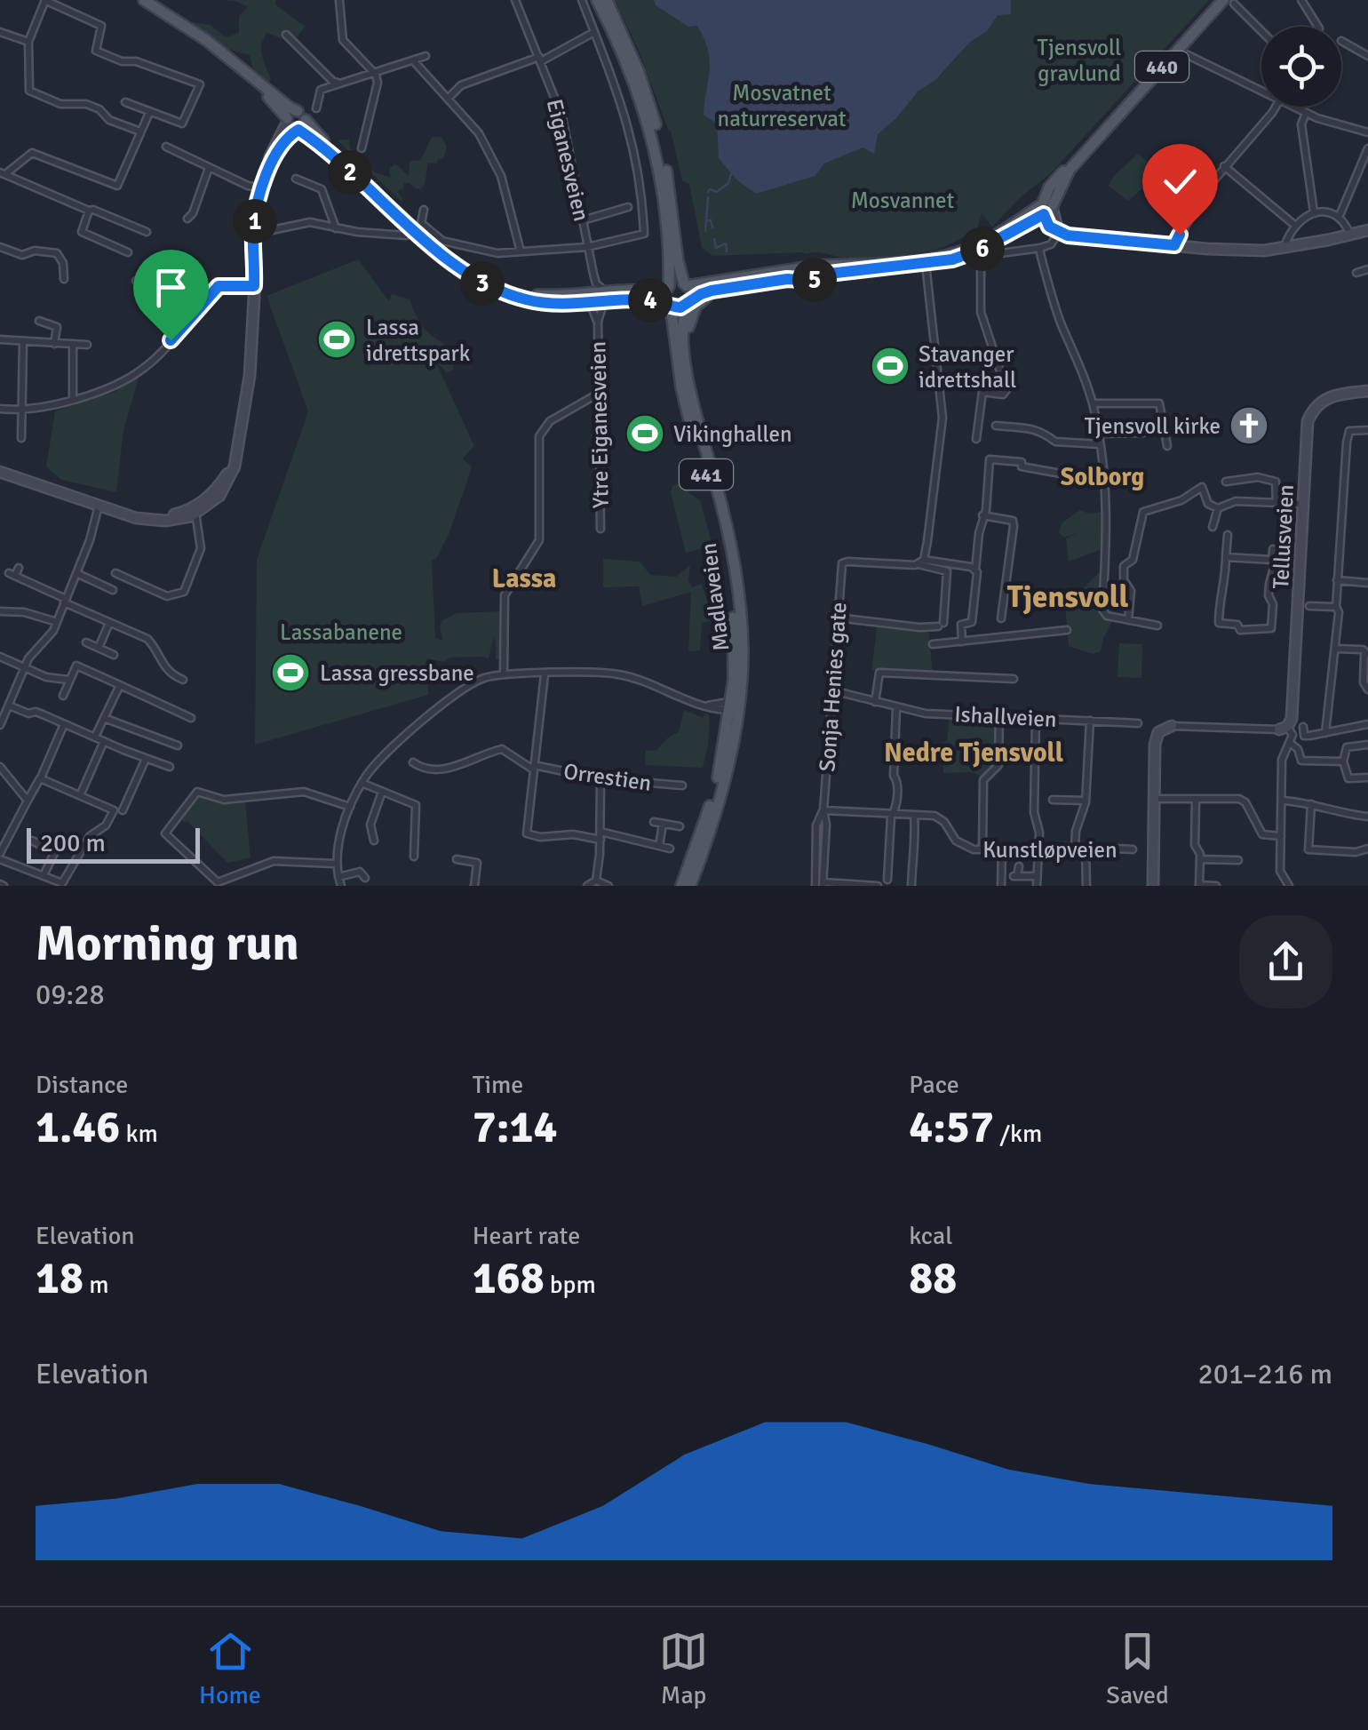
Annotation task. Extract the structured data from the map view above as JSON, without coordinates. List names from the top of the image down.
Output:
{
  "streets": {
    "main road": ["440", "441", "Madlaveien"],
    "street": [
      "Eiganesveien",
      "Ytre Eiganesveien",
      "Tellusveien",
      "Sonja Henies gate",
      "Ishallveien",
      "Orrestien",
      "Kunstløpveien"
    ]
  },
  "crossings": [
    ["440", "441"],
    ["440", "Madlaveien"],
    ["Eiganesveien", "Ytre Eiganesveien"],
    ["441", "Madlaveien"],
    ["Sonja Henies gate", "Ishallveien"],
    ["Sonja Henies gate", "Kunstløpveien"]
  ],
  "districts": [
    "Solborg",
    "Lassa",
    "Tjensvoll",
    "Nedre Tjensvoll"
  ],
  "parks": [
    "Tjensvoll gravlund",
    "Mosvatnet naturreservat",
    "Mosvannet",
    "Lassabanene"
  ],
  "places": {
    "sports": [
      "Lassa idrettspark",
      "Stavanger idrettshall",
      "Vikinghallen",
      "Lassa gressbane"
    ],
    "church": ["Tjensvoll kirke"]
  },
  "scale_bar": "200 m",
  "page": {
    "pins": [
      "2",
      "1",
      "6",
      "5",
      "3",
      "4"
    ],
    "scale": "200 m",
    "heading": ["Morning run", "09:28"],
    "stats": [
      ["Distance", "1.46 km"],
      ["Time", "7:14"],
      ["Pace", "4:57 /km"],
      ["Elevation", "18 m"],
      ["Heart rate", "168 bpm"],
      ["kcal", "88"]
    ],
    "chart": ["Elevation", "201–216 m"],
    "tabs": ["Home", "Map", "Saved"]
  }
}
